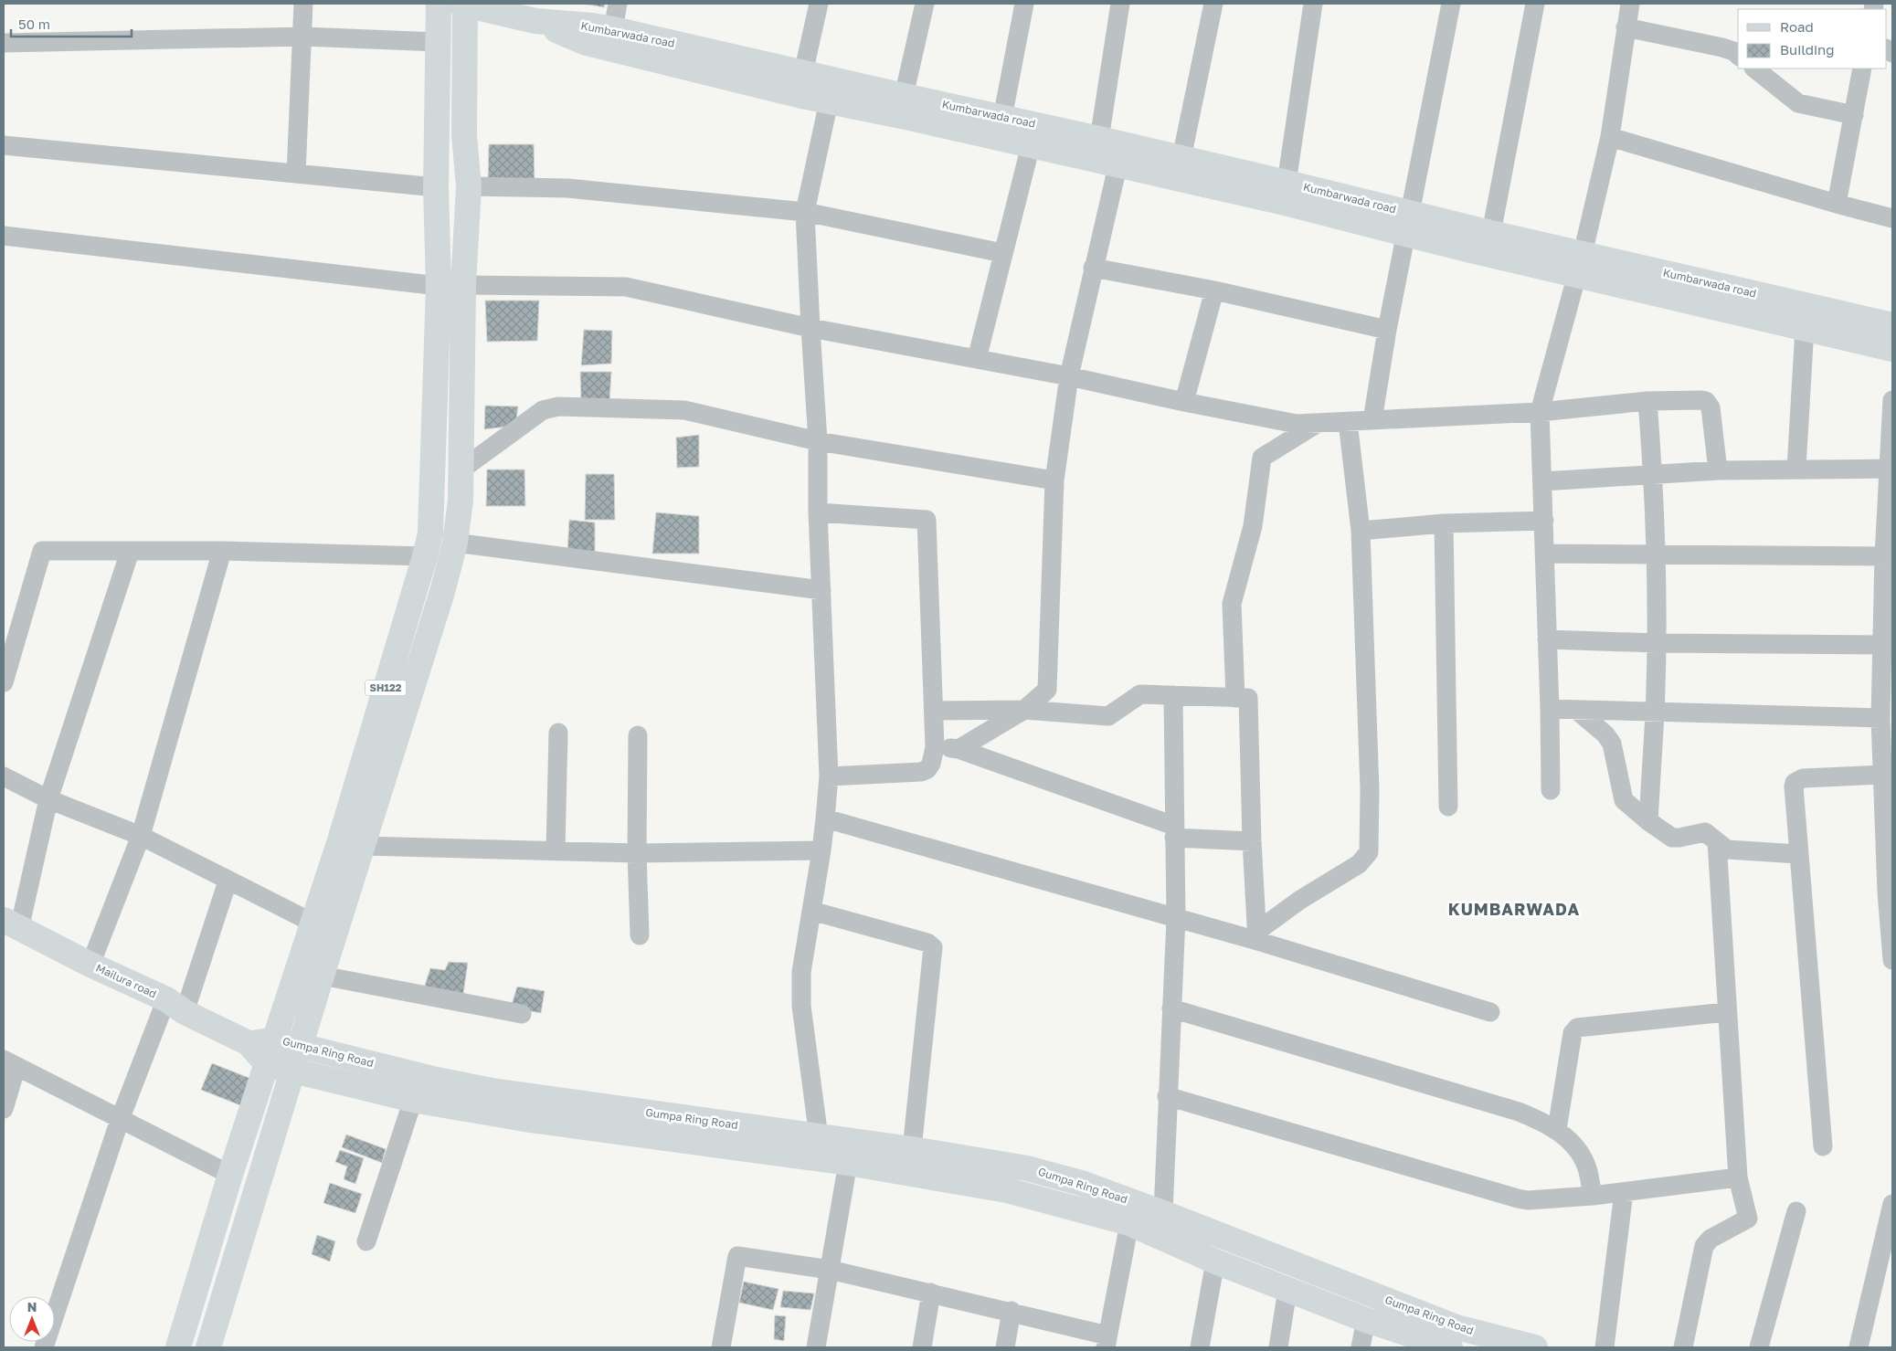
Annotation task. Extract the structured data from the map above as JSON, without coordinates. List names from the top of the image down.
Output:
{
  "streets": {
    "street": [
      "Kumbarwada road",
      "SH122",
      "Mailura road",
      "Gumpa Ring Road"
    ]
  },
  "crossings": [
    ["SH122", "Gumpa Ring Road"],
    ["Mailura road", "Gumpa Ring Road"]
  ],
  "districts": ["KUMBARWADA"],
  "legend": ["Road", "Building"],
  "scale_bar": "50 m",
  "north": "top"
}
